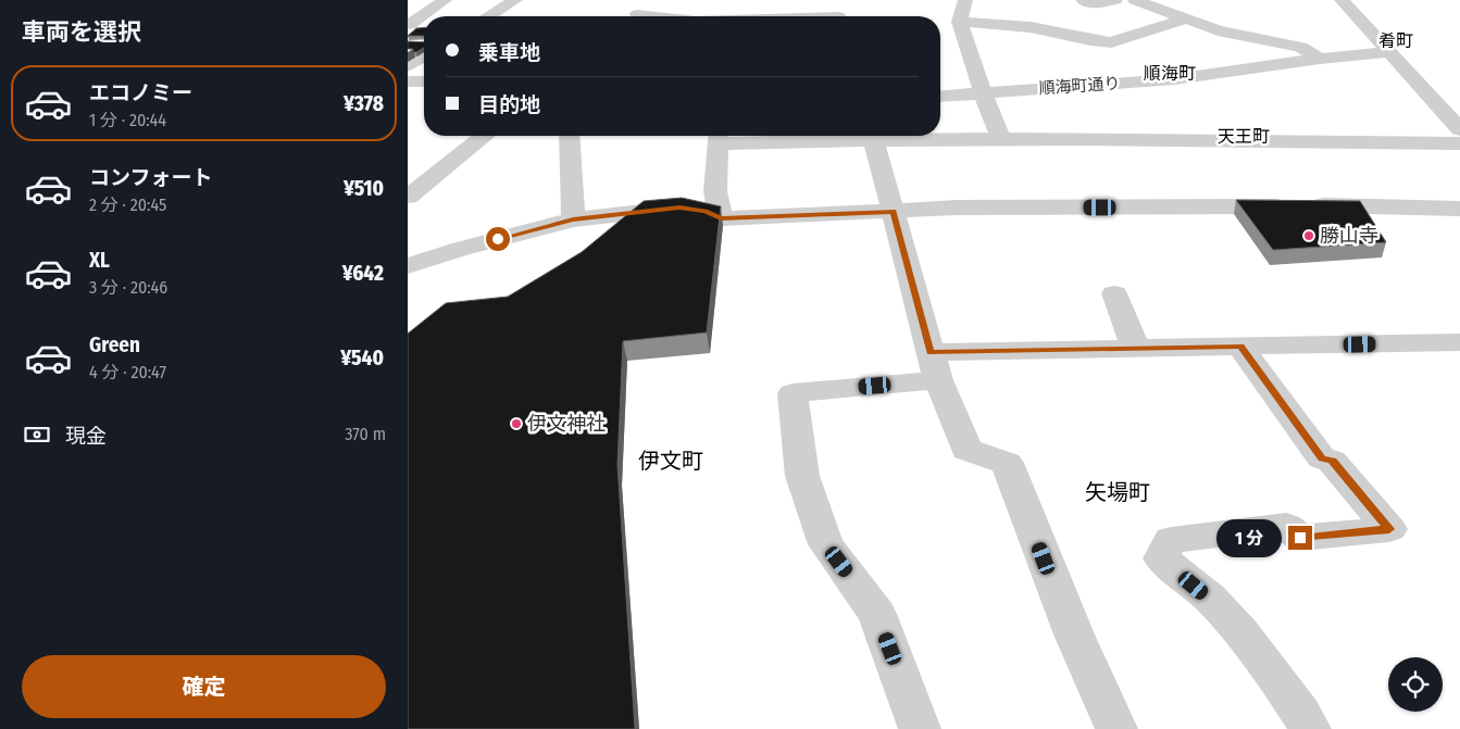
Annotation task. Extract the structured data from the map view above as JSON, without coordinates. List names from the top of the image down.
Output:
{
  "streets": {
    "street": ["順海町通り"]
  },
  "districts": [
    "肴町",
    "順海町",
    "天王町",
    "伊文町",
    "矢場町"
  ],
  "places": ["勝山寺", "伊文神社"],
  "page": {
    "heading": "車両を選択",
    "banner": ["乗車地", "目的地"],
    "list": [
      {
        "name": "エコノミー",
        "note": "1 分 · 20:44",
        "value": "¥378"
      },
      {
        "name": "コンフォート",
        "note": "2 分 · 20:45",
        "value": "¥510"
      },
      {
        "name": "XL",
        "note": "3 分 · 20:46",
        "value": "¥642"
      },
      {
        "name": "Green",
        "note": "4 分 · 20:47",
        "value": "¥540"
      }
    ],
    "pay": ["現金", "370 m"],
    "bubble": "1 分",
    "buttons": "確定"
  }
}
